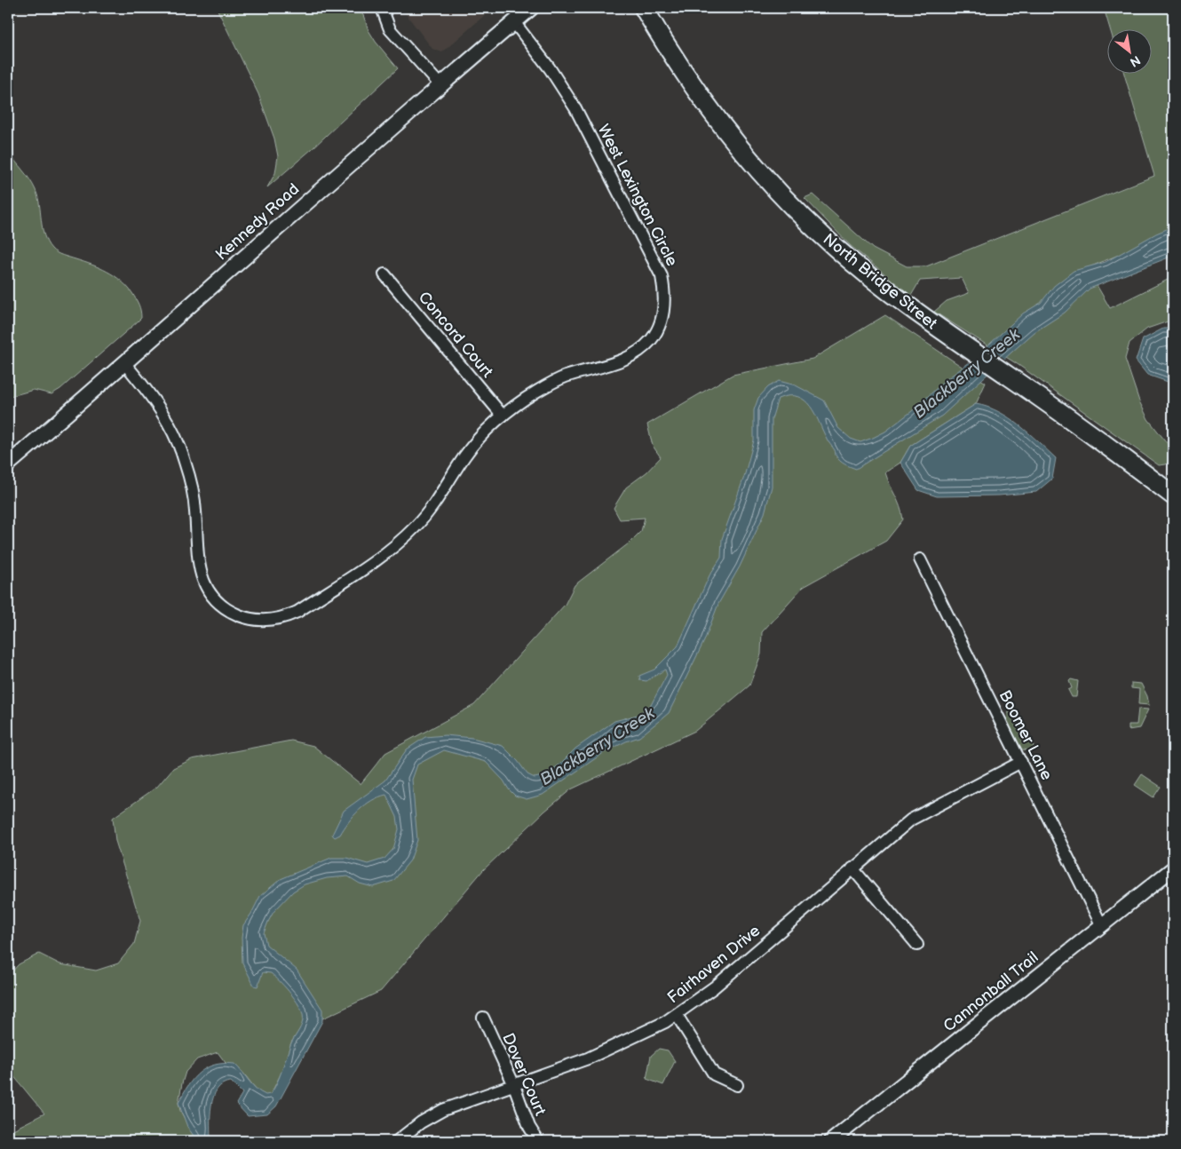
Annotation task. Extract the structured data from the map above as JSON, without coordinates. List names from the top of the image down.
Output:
{
  "streets": {
    "highway": ["North Bridge Street"],
    "main road": ["Kennedy Road"],
    "street": [
      "West Lexington Circle",
      "Concord Court",
      "Boomer Lane",
      "Fairhaven Drive",
      "Cannonball Trail",
      "Dover Court"
    ]
  },
  "crossings": [
    ["West Lexington Circle", "Kennedy Road"],
    ["West Lexington Circle", "Concord Court"],
    ["Boomer Lane", "Fairhaven Drive"],
    ["Boomer Lane", "Cannonball Trail"],
    ["Fairhaven Drive", "Dover Court"]
  ],
  "water": ["Blackberry Creek"],
  "north": "bottom right"
}
